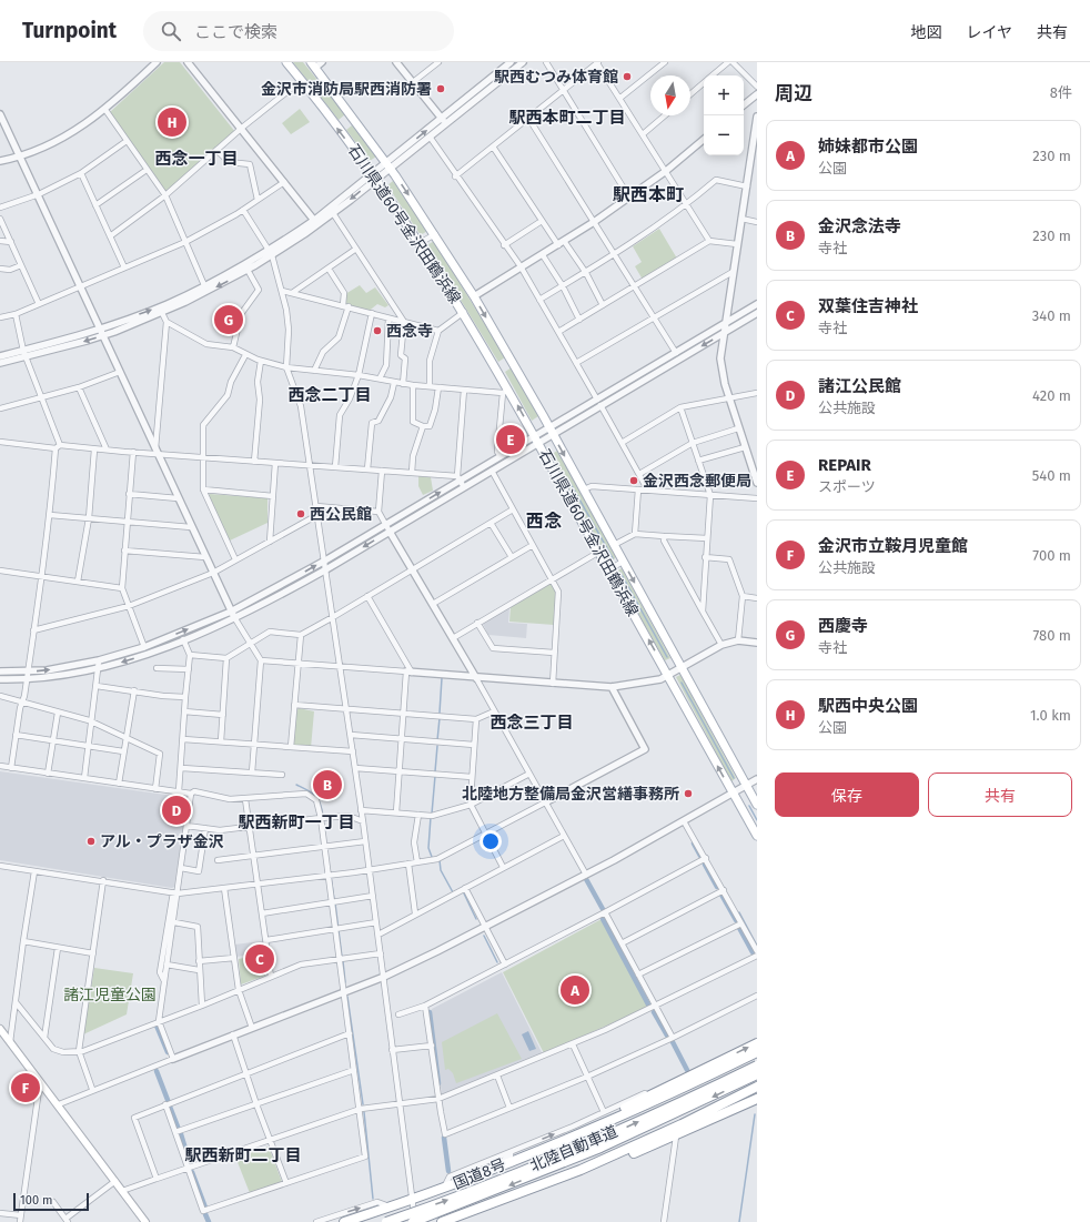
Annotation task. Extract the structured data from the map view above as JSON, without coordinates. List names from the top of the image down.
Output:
{
  "streets": {
    "highway": ["北陸自動車道", "国道8号"],
    "main road": ["石川県道60号金沢田鶴浜線"]
  },
  "districts": [
    "駅西本町二丁目",
    "西念一丁目",
    "駅西本町",
    "西念二丁目",
    "西念",
    "西念三丁目",
    "駅西新町一丁目",
    "駅西新町二丁目"
  ],
  "parks": ["諸江児童公園"],
  "places": [
    "駅西むつみ体育館",
    "金沢市消防局駅西消防署",
    "西念寺",
    "金沢西念郵便局",
    "西公民館",
    "北陸地方整備局金沢営繕事務所",
    "アル・プラザ金沢"
  ],
  "scale_bar": "100 m",
  "north": "bottom",
  "page": {
    "header": "Turnpoint",
    "search": "ここで検索",
    "nav": ["地図", "レイヤ", "共有"],
    "heading": ["周辺", "8件"],
    "map_buttons": ["+", "−"],
    "pins": [
      "H",
      "G",
      "E",
      "B",
      "D",
      "C",
      "A",
      "F"
    ],
    "list": [
      {
        "mark": "A",
        "name": "姉妹都市公園",
        "note": "公園",
        "value": "230 m"
      },
      {
        "mark": "B",
        "name": "金沢念法寺",
        "note": "寺社",
        "value": "230 m"
      },
      {
        "mark": "C",
        "name": "双葉住吉神社",
        "note": "寺社",
        "value": "340 m"
      },
      {
        "mark": "D",
        "name": "諸江公民館",
        "note": "公共施設",
        "value": "420 m"
      },
      {
        "mark": "E",
        "name": "REPAIR",
        "note": "スポーツ",
        "value": "540 m"
      },
      {
        "mark": "F",
        "name": "金沢市立鞍月児童館",
        "note": "公共施設",
        "value": "700 m"
      },
      {
        "mark": "G",
        "name": "西慶寺",
        "note": "寺社",
        "value": "780 m"
      },
      {
        "mark": "H",
        "name": "駅西中央公園",
        "note": "公園",
        "value": "1.0 km"
      }
    ],
    "buttons": ["保存", "共有"],
    "scale": "100 m"
  }
}
